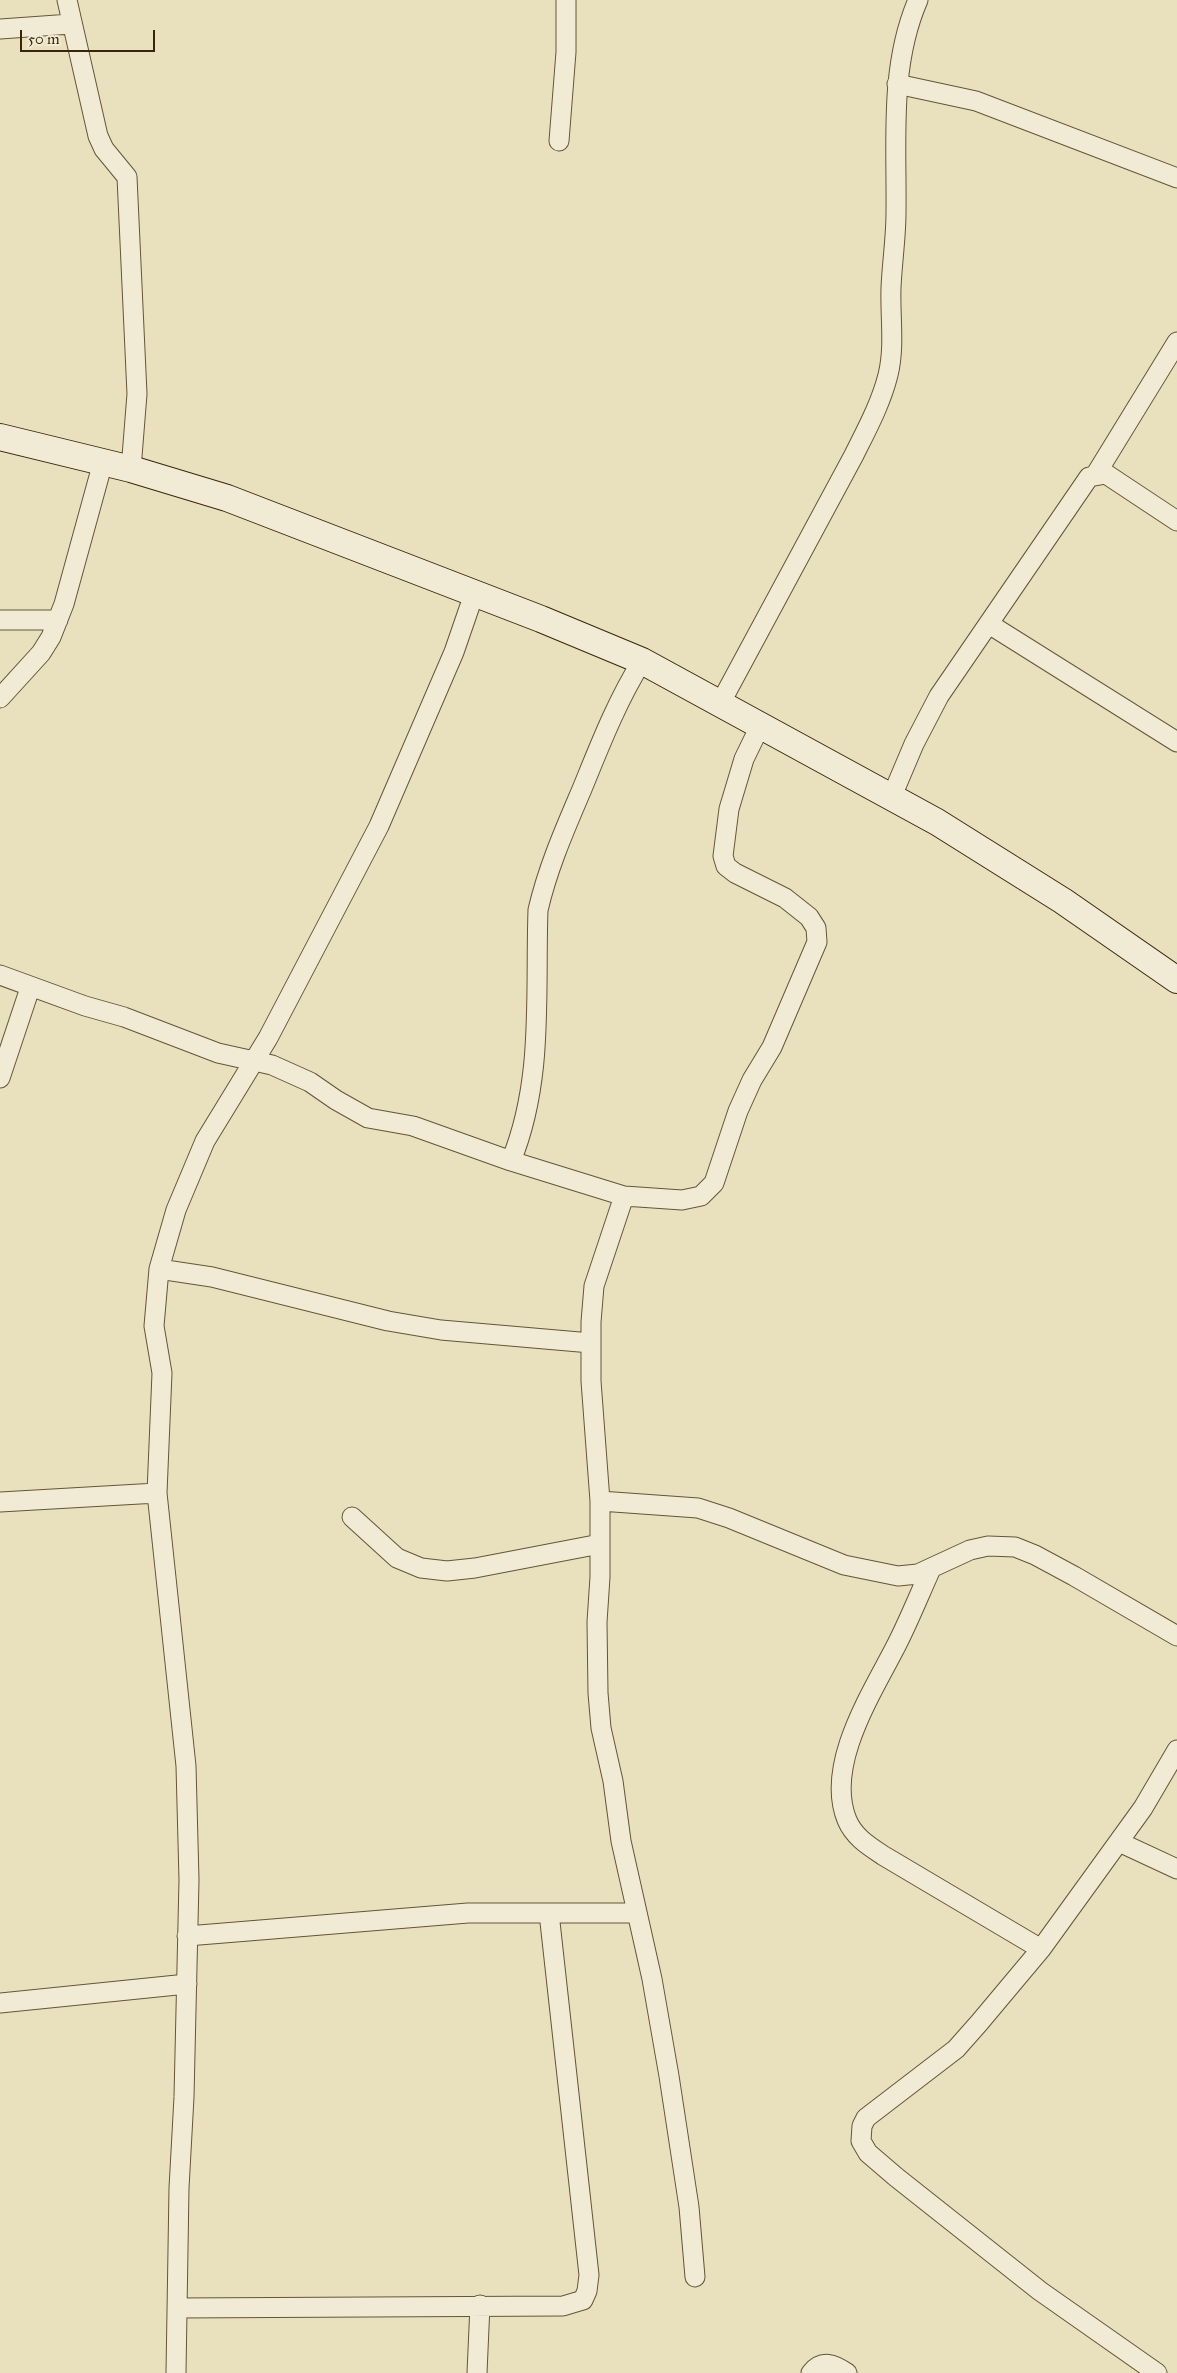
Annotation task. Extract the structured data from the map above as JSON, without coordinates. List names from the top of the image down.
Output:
{
  "scale_bar": "50 m"
}
